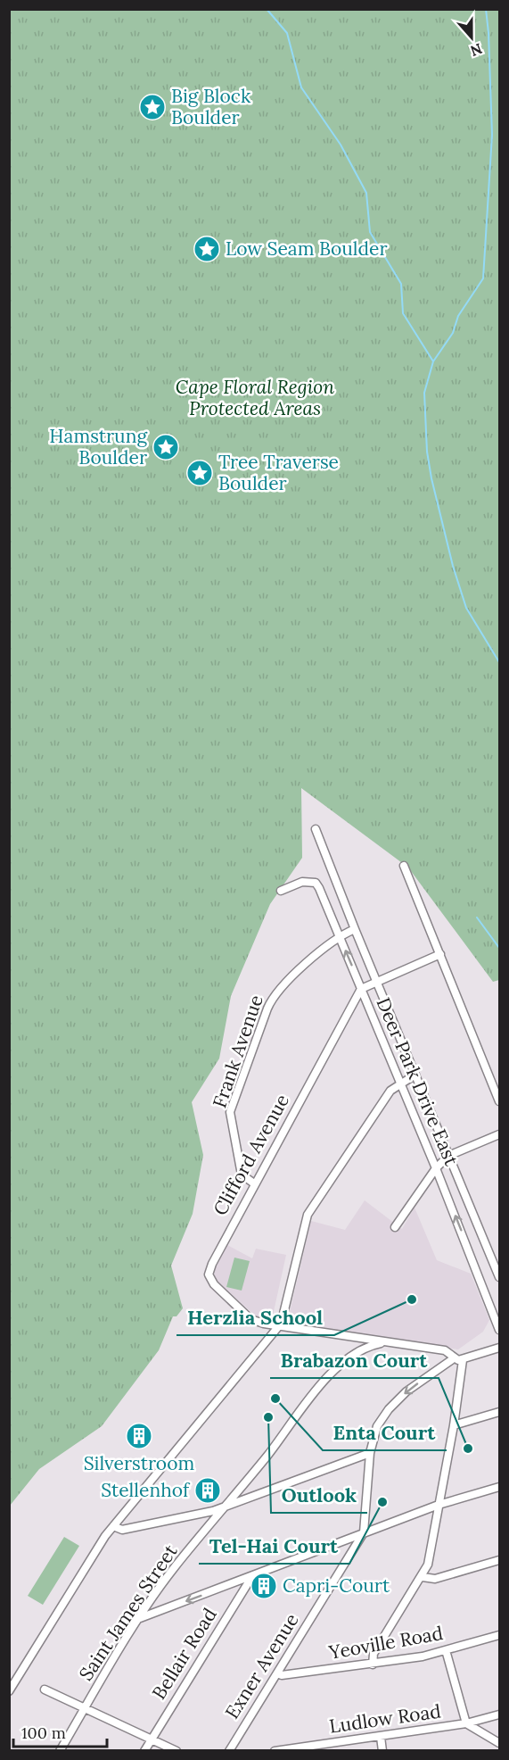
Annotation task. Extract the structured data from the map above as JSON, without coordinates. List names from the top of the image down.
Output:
{
  "streets": {
    "street": [
      "Frank Avenue",
      "Deer Park Drive East",
      "Clifford Avenue",
      "Saint James Street",
      "Yeoville Road",
      "Bellair Road",
      "Exner Avenue",
      "Ludlow Road"
    ]
  },
  "crossings": [
    ["Frank Avenue", "Deer Park Drive East"],
    ["Frank Avenue", "Clifford Avenue"],
    ["Deer Park Drive East", "Clifford Avenue"],
    ["Yeoville Road", "Exner Avenue"]
  ],
  "parks": ["Cape Floral Region Protected Areas"],
  "places": {
    "place": [
      "Big Block Boulder",
      "Low Seam Boulder",
      "Hamstrung Boulder",
      "Tree Traverse Boulder"
    ],
    "other": [
      "Herzlia School",
      "Enta Court",
      "Outlook",
      "Brabazon Court",
      "Tel-Hai Court"
    ],
    "building": ["Silverstroom", "Stellenhof", "Capri-Court"]
  },
  "scale_bar": "100 m",
  "north": "bottom"
}
